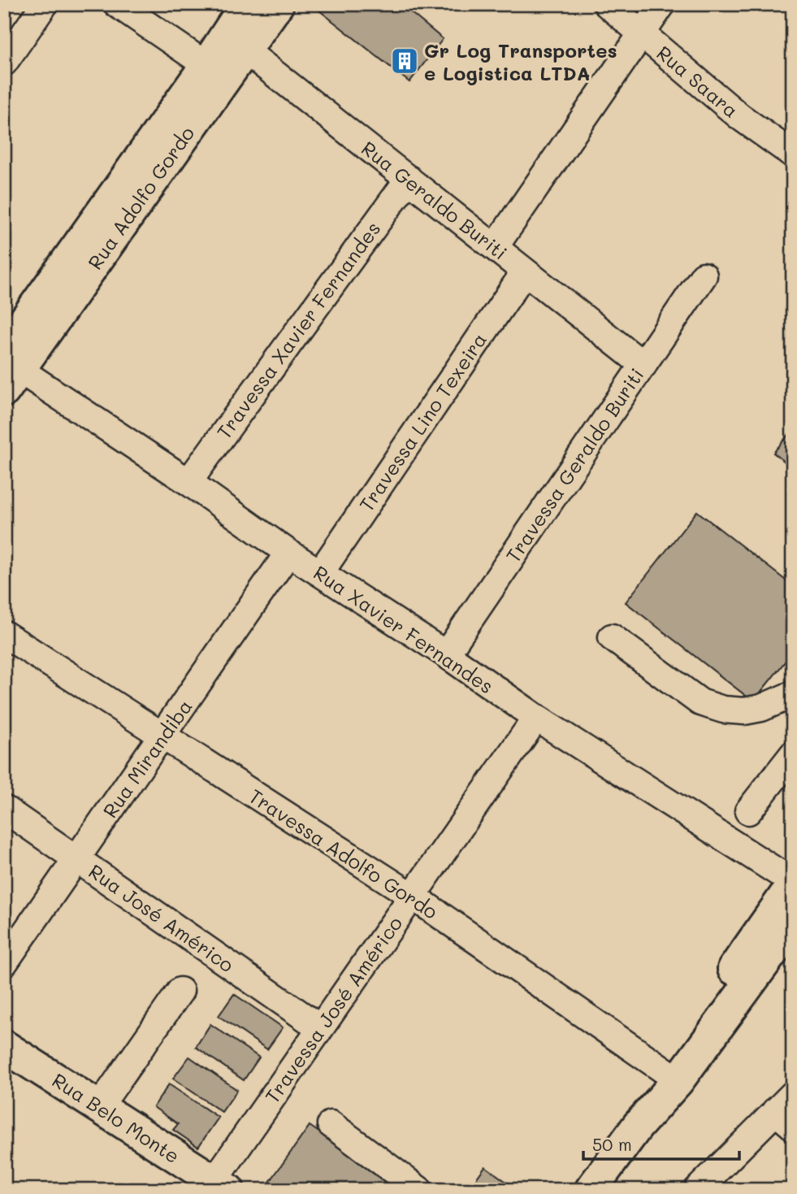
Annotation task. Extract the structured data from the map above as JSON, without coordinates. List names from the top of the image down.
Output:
{
  "streets": {
    "main road": ["Rua Adolfo Gordo", "Rua Belo Monte"],
    "street": [
      "Rua Saara",
      "Rua Geraldo Buriti",
      "Travessa Xavier Fernandes",
      "Travessa Lino Texeira",
      "Travessa Geraldo Buriti",
      "Rua Xavier Fernandes",
      "Rua Mirandiba",
      "Travessa Adolfo Gordo",
      "Rua José Américo",
      "Travessa José Américo"
    ]
  },
  "crossings": [
    ["Rua Adolfo Gordo", "Rua Geraldo Buriti"],
    ["Rua Adolfo Gordo", "Rua Xavier Fernandes"],
    ["Rua Geraldo Buriti", "Travessa Xavier Fernandes"],
    ["Rua Geraldo Buriti", "Travessa Lino Texeira"],
    ["Rua Geraldo Buriti", "Travessa Geraldo Buriti"],
    ["Travessa Xavier Fernandes", "Rua Xavier Fernandes"],
    ["Travessa Lino Texeira", "Rua Xavier Fernandes"],
    ["Travessa Geraldo Buriti", "Rua Xavier Fernandes"],
    ["Rua Xavier Fernandes", "Rua Mirandiba"],
    ["Rua Xavier Fernandes", "Travessa José Américo"],
    ["Rua Mirandiba", "Travessa Adolfo Gordo"],
    ["Rua Mirandiba", "Rua José Américo"],
    ["Travessa Adolfo Gordo", "Travessa José Américo"],
    ["Rua José Américo", "Travessa José Américo"],
    ["Travessa José Américo", "Rua Belo Monte"]
  ],
  "places": {
    "building": ["Gr Log Transportes e Logistica LTDA"]
  },
  "scale_bar": "50 m"
}
